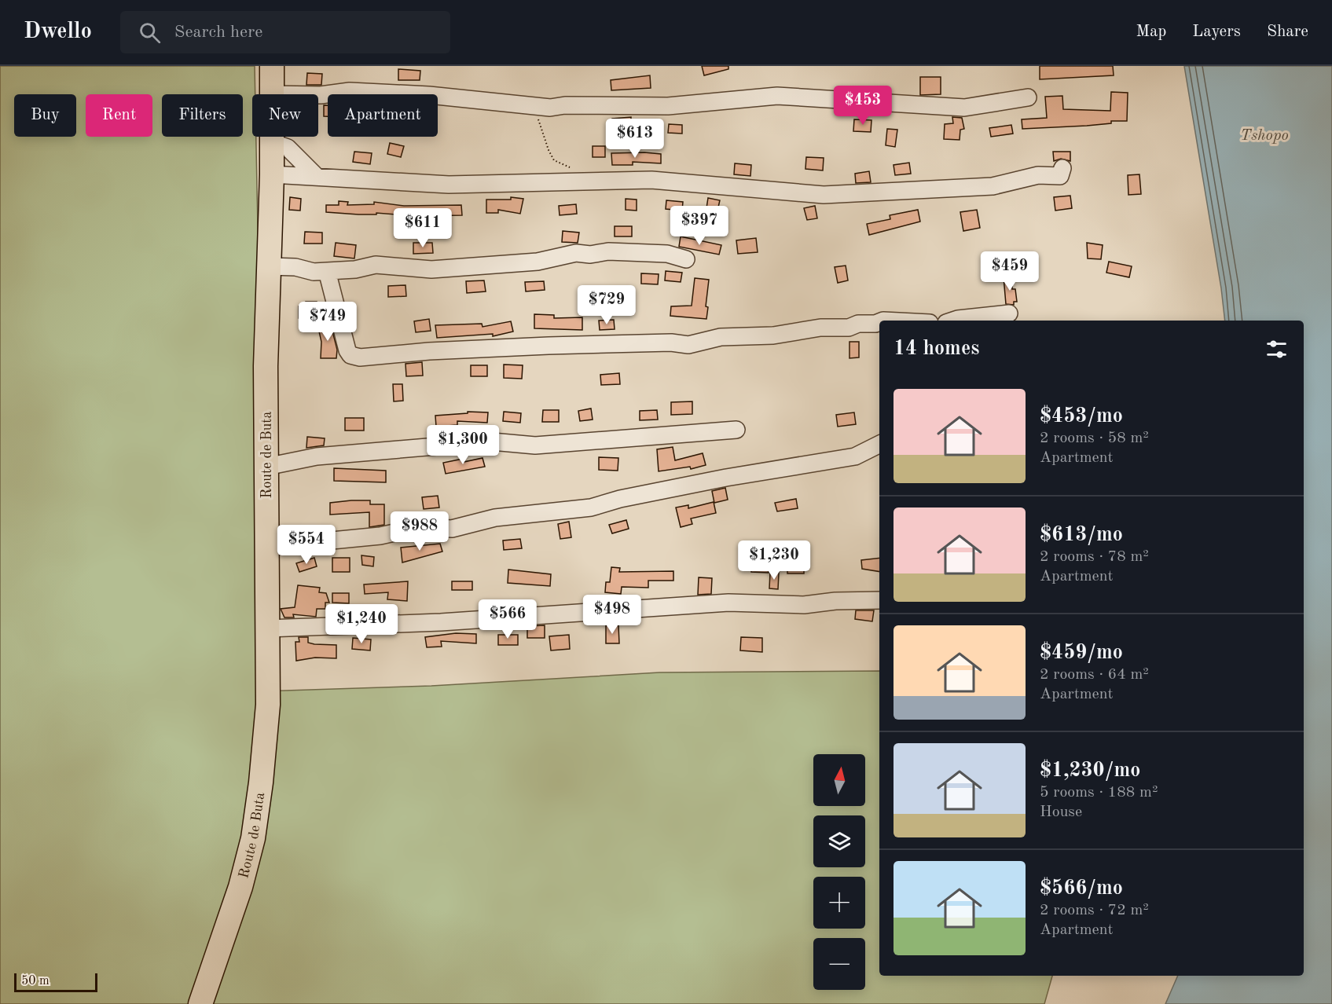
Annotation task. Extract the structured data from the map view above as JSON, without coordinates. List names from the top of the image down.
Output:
{
  "streets": {
    "highway": ["Route de Buta"]
  },
  "water": ["Tshopo"],
  "scale_bar": "50 m",
  "north": "top",
  "page": {
    "header": "Dwello",
    "search": "Search here",
    "nav": ["Map", "Layers", "Share"],
    "price": [
      "$453",
      "$613",
      "$397",
      "$611",
      "$459",
      "$729",
      "$749",
      "$1,300",
      "$988",
      "$554",
      "$1,230",
      "$498",
      "$566",
      "$1,240"
    ],
    "chip": [
      "Buy",
      "Rent",
      "Filters",
      "New",
      "Apartment"
    ],
    "heading": "14 homes",
    "list": [
      {
        "name": "$453/mo",
        "note": "2 rooms · 58 m² · Apartment"
      },
      {
        "name": "$613/mo",
        "note": "2 rooms · 78 m² · Apartment"
      },
      {
        "name": "$459/mo",
        "note": "2 rooms · 64 m² · Apartment"
      },
      {
        "name": "$1,230/mo",
        "note": "5 rooms · 188 m² · House"
      },
      {
        "name": "$566/mo",
        "note": "2 rooms · 72 m² · Apartment"
      }
    ],
    "map_buttons": ["+", "−"],
    "scale": "50 m"
  }
}
